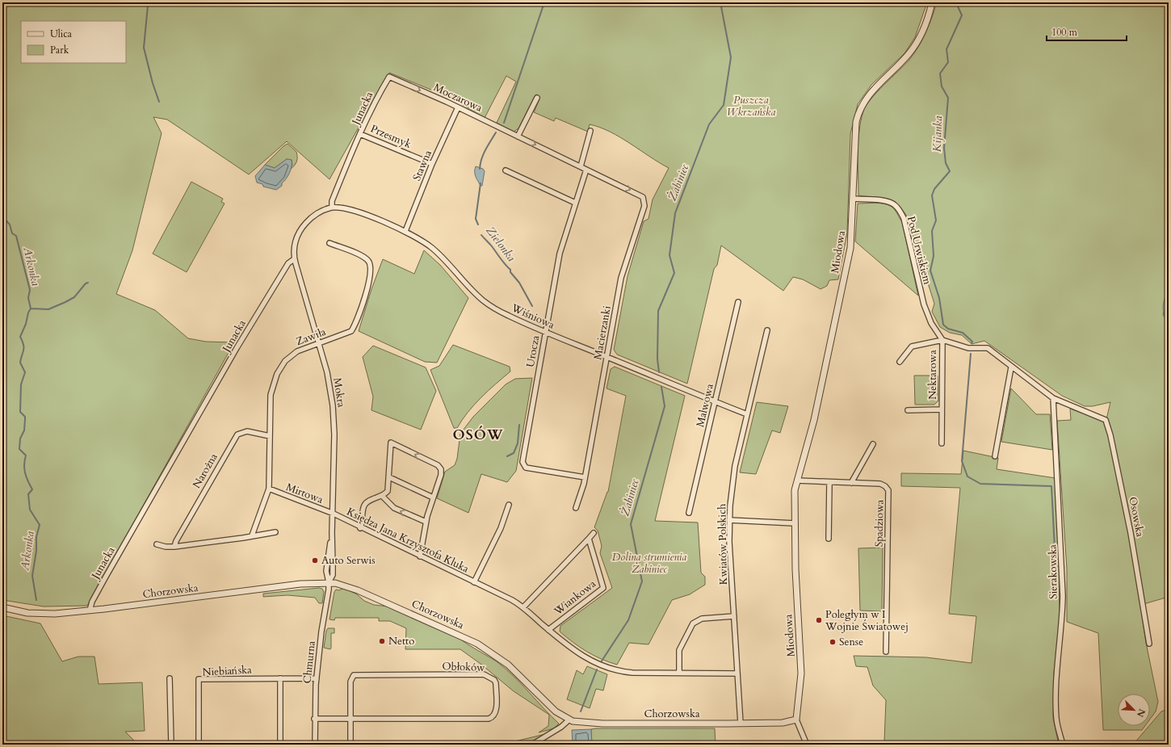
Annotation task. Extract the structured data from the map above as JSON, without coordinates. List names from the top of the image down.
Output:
{
  "streets": {
    "street": [
      "Moczarowa",
      "Junacka",
      "Przesmyk",
      "Stawna",
      "Pod Urwiskiem",
      "Miodowa",
      "Wiśniowa",
      "Macierzanki",
      "Zawiła",
      "Urocza",
      "Nektarowa",
      "Mokra",
      "Malwowa",
      "Narożna",
      "Mirtowa",
      "Osowska",
      "Spadziowa",
      "Księdza Jana Krzysztofa Kluka",
      "Kwiatów Polskich",
      "Sierakowska",
      "Chorzowska",
      "Wiankowa",
      "Chmurna",
      "Obłoków",
      "Niebiańska"
    ]
  },
  "crossings": [
    ["Moczarowa", "Junacka"],
    ["Moczarowa", "Stawna"],
    ["Moczarowa", "Macierzanki"],
    ["Moczarowa", "Urocza"],
    ["Junacka", "Przesmyk"],
    ["Junacka", "Wiśniowa"],
    ["Junacka", "Mokra"],
    ["Junacka", "Chorzowska"],
    ["Przesmyk", "Stawna"],
    ["Stawna", "Wiśniowa"],
    ["Pod Urwiskiem", "Miodowa"],
    ["Pod Urwiskiem", "Nektarowa"],
    ["Miodowa", "Spadziowa"],
    ["Miodowa", "Chorzowska"],
    ["Wiśniowa", "Macierzanki"],
    ["Wiśniowa", "Urocza"],
    ["Wiśniowa", "Malwowa"],
    ["Wiśniowa", "Kwiatów Polskich"],
    ["Macierzanki", "Urocza"],
    ["Zawiła", "Mokra"],
    ["Zawiła", "Narożna"],
    ["Zawiła", "Mirtowa"],
    ["Mokra", "Mirtowa"],
    ["Mokra", "Księdza Jana Krzysztofa Kluka"],
    ["Mokra", "Chorzowska"],
    ["Mokra", "Chmurna"],
    ["Mirtowa", "Księdza Jana Krzysztofa Kluka"],
    ["Osowska", "Sierakowska"],
    ["Księdza Jana Krzysztofa Kluka", "Kwiatów Polskich"],
    ["Księdza Jana Krzysztofa Kluka", "Wiankowa"],
    ["Kwiatów Polskich", "Chorzowska"],
    ["Chorzowska", "Chmurna"],
    ["Chmurna", "Obłoków"],
    ["Chmurna", "Niebiańska"]
  ],
  "districts": ["OSÓW"],
  "water": [
    "Kijanka",
    "Żabiniec",
    "Zielonka",
    "Arkonka"
  ],
  "parks": ["Puszcza Wkrzańska", "Dolina strumienia Żabiniec"],
  "places": [
    "Auto Serwis",
    "Poległym w I Wojnie Światowej",
    "Netto",
    "Sense"
  ],
  "legend": ["Ulica", "Park"],
  "scale_bar": "100 m",
  "north": "bottom right"
}
